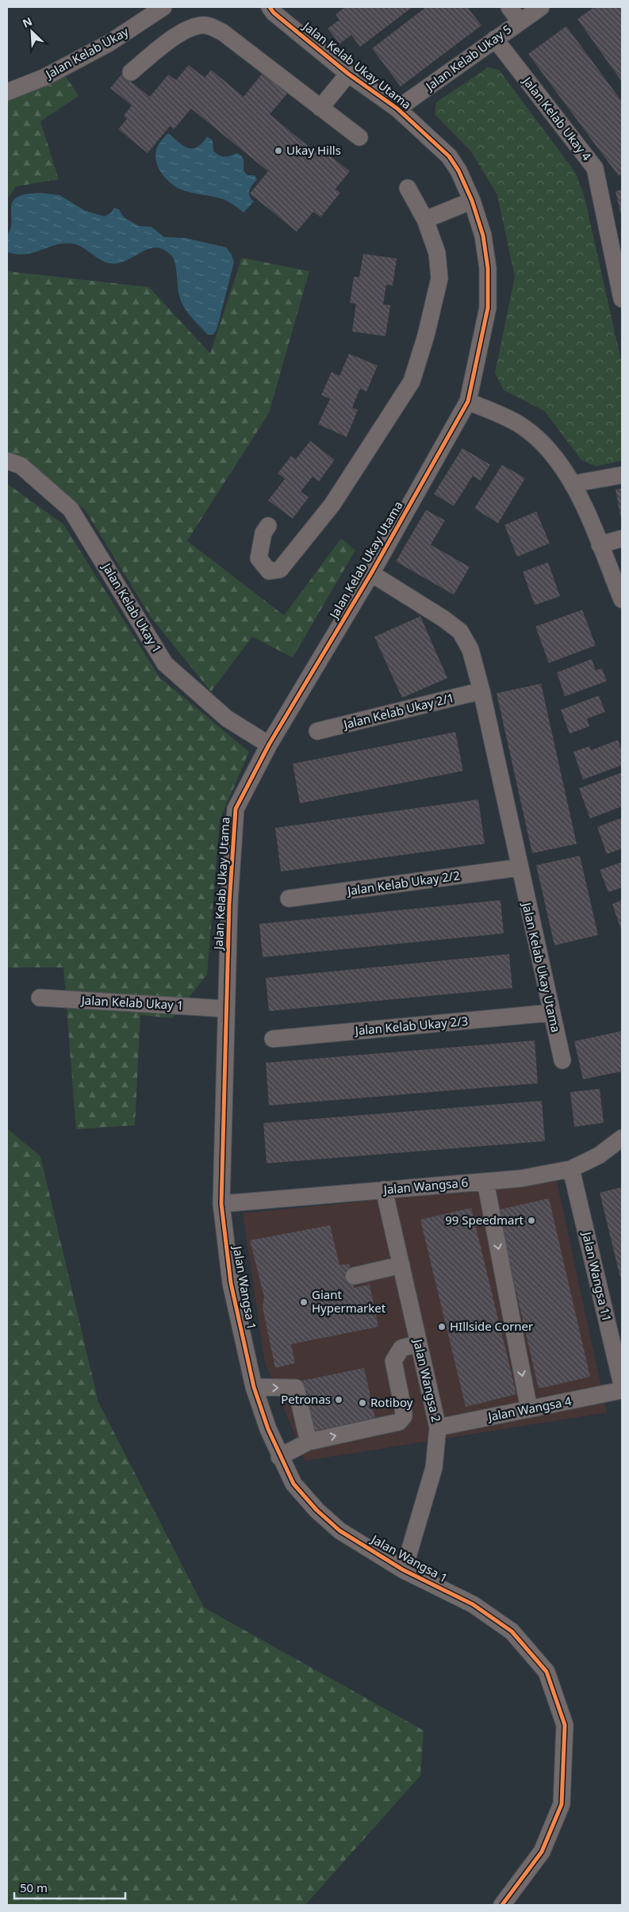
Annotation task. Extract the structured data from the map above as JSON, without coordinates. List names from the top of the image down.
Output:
{
  "streets": {
    "street": [
      "Jalan Kelab Ukay",
      "Jalan Kelab Ukay 5",
      "Jalan Kelab Ukay Utama",
      "Jalan Kelab Ukay 4",
      "Jalan Kelab Ukay 1",
      "Jalan Kelab Ukay 2/1",
      "Jalan Kelab Ukay 2/2",
      "Jalan Kelab Ukay 2/3",
      "Jalan Wangsa 6",
      "Jalan Wangsa 11",
      "Jalan Wangsa 1",
      "Jalan Wangsa 2",
      "Jalan Wangsa 4"
    ]
  },
  "crossings": [
    ["Jalan Kelab Ukay 5", "Jalan Kelab Ukay Utama"],
    ["Jalan Kelab Ukay 5", "Jalan Kelab Ukay 4"],
    ["Jalan Kelab Ukay Utama", "Jalan Kelab Ukay 1"],
    ["Jalan Kelab Ukay Utama", "Jalan Kelab Ukay 2/1"],
    ["Jalan Kelab Ukay Utama", "Jalan Kelab Ukay 2/2"],
    ["Jalan Kelab Ukay Utama", "Jalan Kelab Ukay 2/3"],
    ["Jalan Kelab Ukay Utama", "Jalan Wangsa 6"],
    ["Jalan Kelab Ukay Utama", "Jalan Wangsa 1"],
    ["Jalan Wangsa 6", "Jalan Wangsa 11"],
    ["Jalan Wangsa 6", "Jalan Wangsa 1"],
    ["Jalan Wangsa 6", "Jalan Wangsa 2"],
    ["Jalan Wangsa 1", "Jalan Wangsa 2"],
    ["Jalan Wangsa 2", "Jalan Wangsa 4"]
  ],
  "places": [
    "Ukay Hills",
    "99 Speedmart",
    "Giant Hypermarket",
    "HIllside Corner",
    "Petronas",
    "Rotiboy"
  ],
  "scale_bar": "50 m",
  "north": "top left"
}
